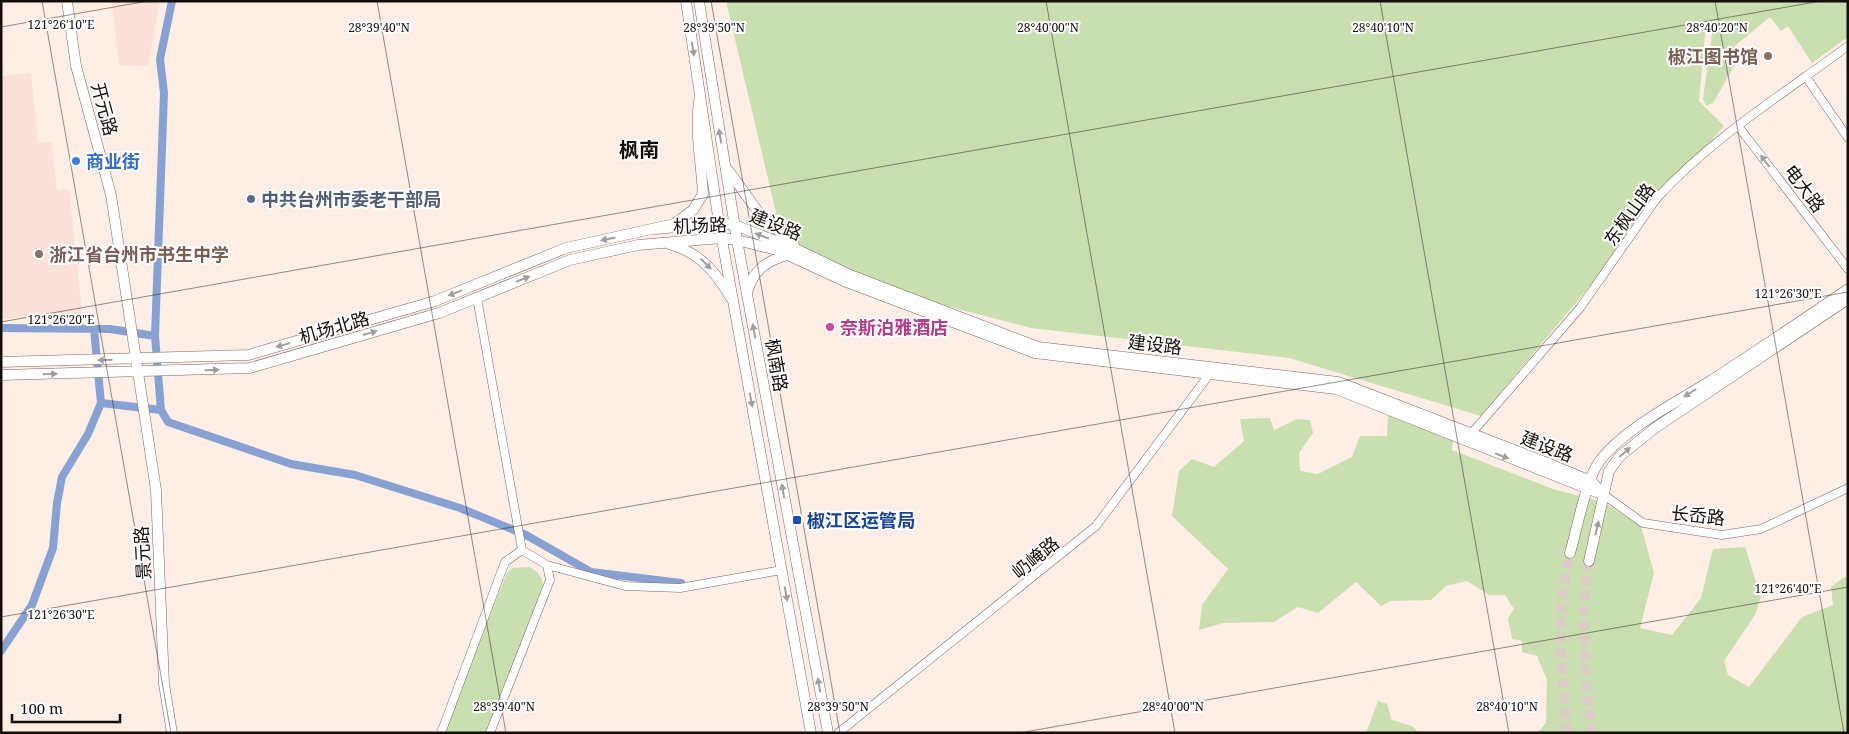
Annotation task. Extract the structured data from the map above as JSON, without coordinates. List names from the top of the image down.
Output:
{
  "streets": {
    "main road": [
      "开元路",
      "建设路",
      "机场路",
      "机场北路",
      "枫南路",
      "景元路"
    ],
    "street": [
      "电大路",
      "东枫山路",
      "长岙路",
      "屷崦路"
    ]
  },
  "crossings": [
    ["开元路", "机场北路"],
    ["开元路", "景元路"],
    ["电大路", "东枫山路"],
    ["东枫山路", "建设路"],
    ["建设路", "机场路"],
    ["建设路", "枫南路"],
    ["建设路", "长岙路"],
    ["建设路", "屷崦路"],
    ["机场路", "机场北路"],
    ["机场路", "枫南路"],
    ["机场北路", "景元路"]
  ],
  "one_way": ["电大路"],
  "districts": ["枫南"],
  "places": {
    "other": [
      "椒江图书馆",
      "商业街",
      "中共台州市委老干部局",
      "浙江省台州市书生中学",
      "奈斯泊雅酒店"
    ],
    "transit": ["椒江区运管局"]
  },
  "scale_bar": "100 m",
  "coordinates": [
    "121°26'10\"E",
    "28°39'40\"N",
    "28°39'50\"N",
    "28°40'00\"N",
    "28°40'10\"N",
    "28°40'20\"N",
    "121°26'30\"E",
    "121°26'20\"E",
    "121°26'40\"E"
  ]
}
